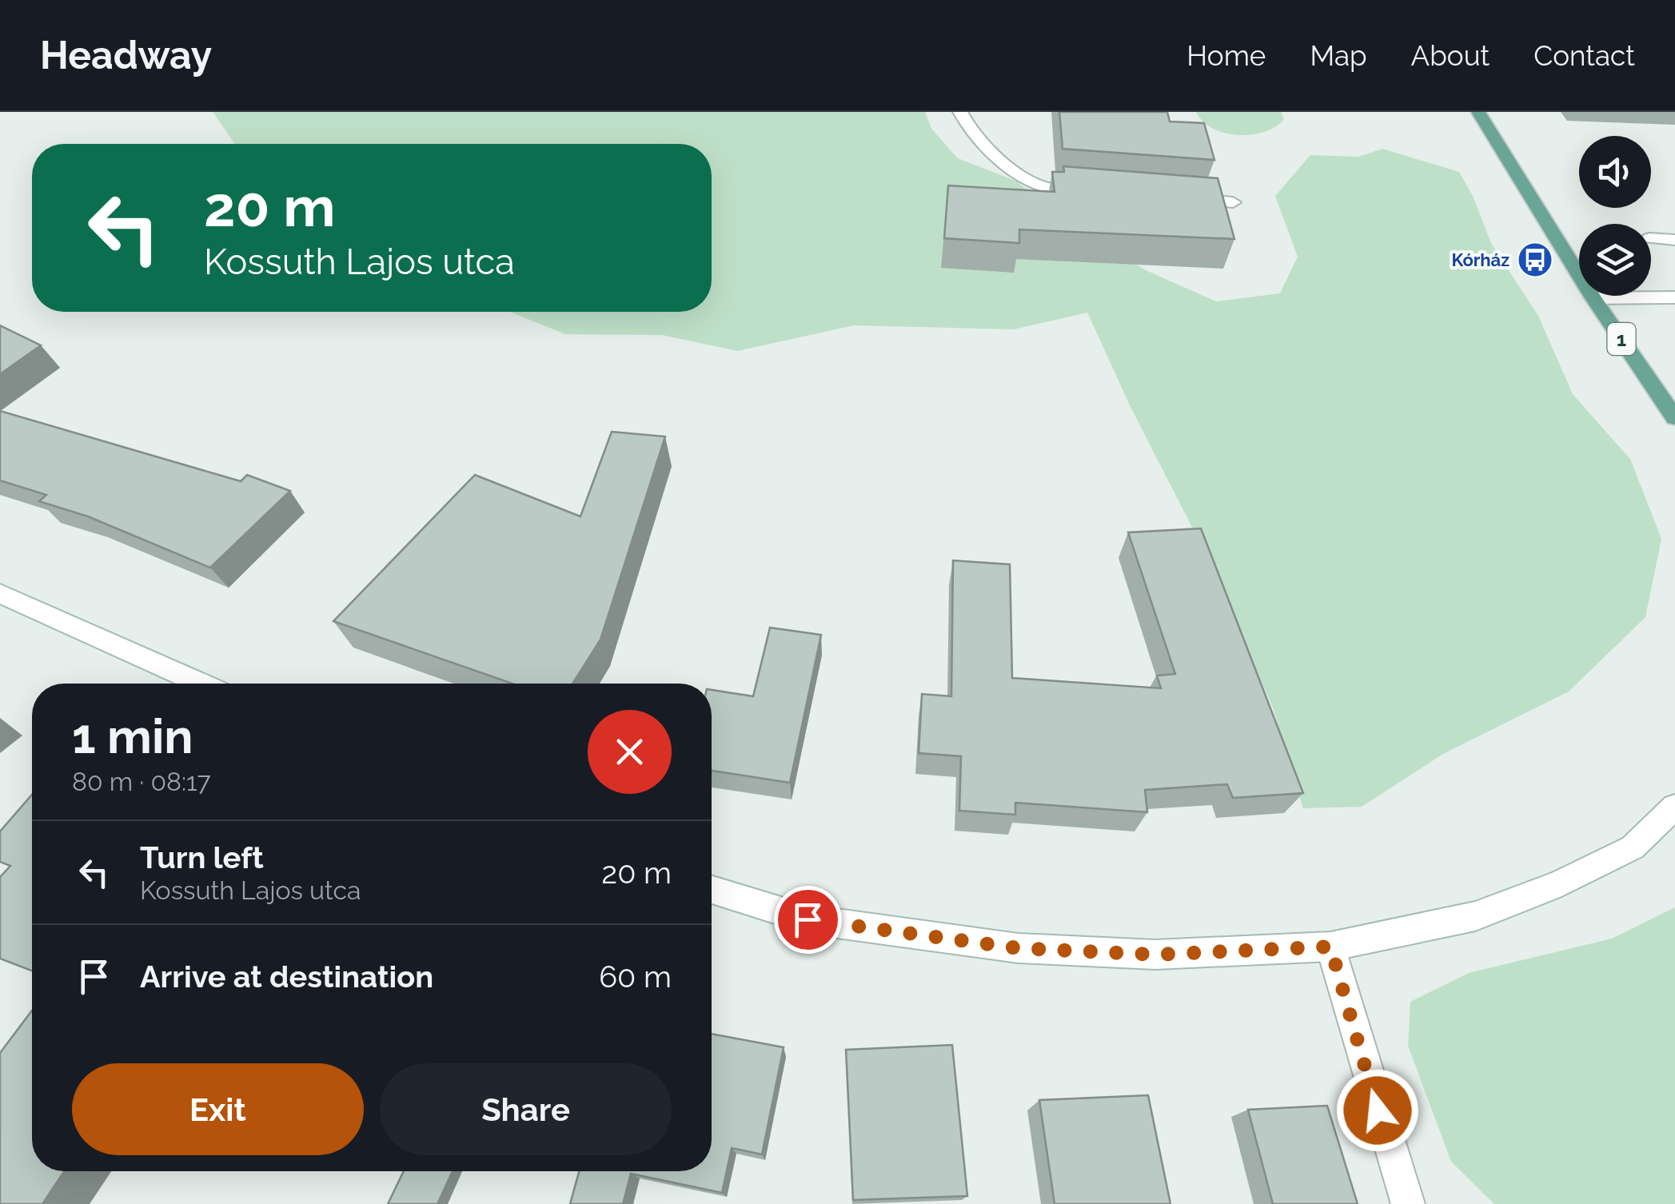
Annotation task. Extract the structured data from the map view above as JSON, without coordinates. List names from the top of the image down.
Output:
{
  "streets": {
    "main road": ["1"]
  },
  "places": {
    "bus stop": ["Kórház"]
  },
  "page": {
    "header": "Headway",
    "nav": [
      "Home",
      "Map",
      "About",
      "Contact"
    ],
    "turn": ["20 m", "Kossuth Lajos utca"],
    "heading": ["1 min", "80 m · 08:17"],
    "list": [
      {
        "name": "Turn left",
        "note": "Kossuth Lajos utca",
        "value": "20 m"
      },
      {
        "name": "Arrive at destination",
        "value": "60 m"
      }
    ],
    "buttons": ["Exit", "Share"]
  }
}
